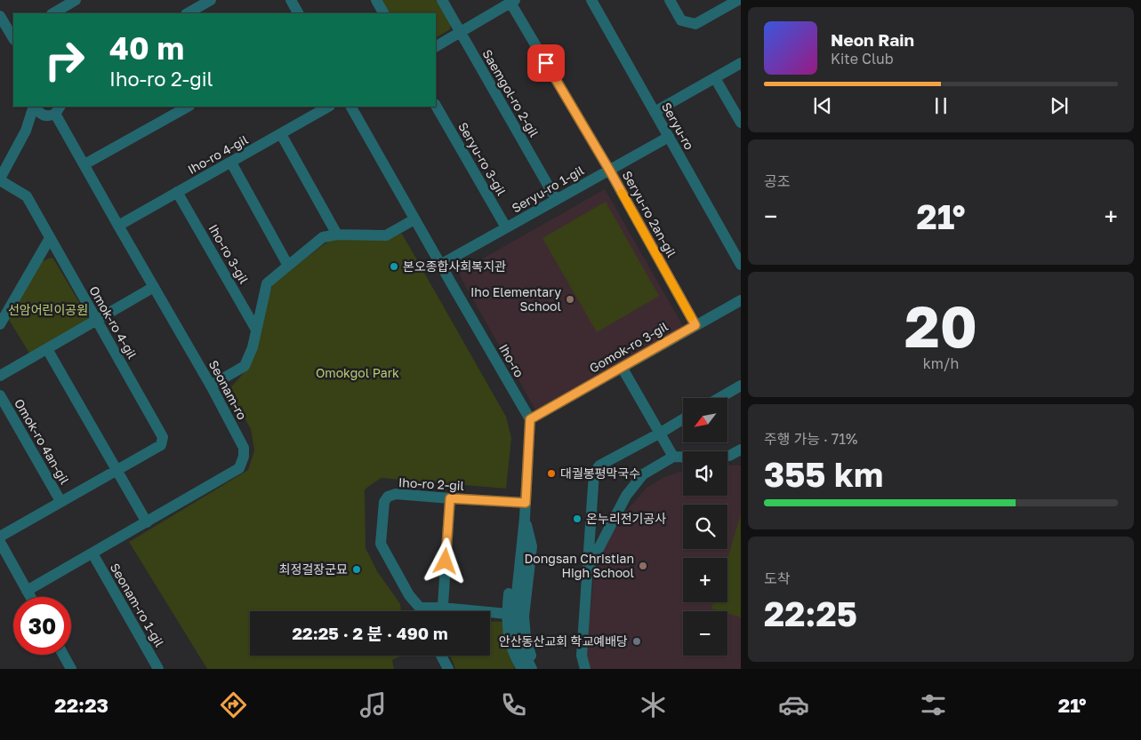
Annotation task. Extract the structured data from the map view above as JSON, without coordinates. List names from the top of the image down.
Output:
{
  "streets": {
    "street": [
      "Saemgol-ro 2-gil",
      "Seryu-ro",
      "Iho-ro 4-gil",
      "Seryu-ro 3-gil",
      "Seryu-ro 1-gil",
      "Seryu-ro 2an-gil",
      "Iho-ro 3-gil",
      "Omok-ro 4-gil",
      "Gomok-ro 3-gil",
      "Iho-ro",
      "Seonam-ro",
      "Omok-ro 4an-gil",
      "Iho-ro 2-gil",
      "Seonam-ro 1-gil"
    ]
  },
  "crossings": [
    ["Saemgol-ro 2-gil", "Seryu-ro 1-gil"],
    ["Seryu-ro", "Seryu-ro 1-gil"],
    ["Iho-ro 4-gil", "Iho-ro 3-gil"],
    ["Iho-ro 4-gil", "Seonam-ro"],
    ["Seryu-ro 3-gil", "Seryu-ro 1-gil"],
    ["Seryu-ro 1-gil", "Seryu-ro 2an-gil"],
    ["Seryu-ro 1-gil", "Iho-ro"],
    ["Seryu-ro 2an-gil", "Gomok-ro 3-gil"],
    ["Iho-ro 3-gil", "Iho-ro"],
    ["Iho-ro 3-gil", "Seonam-ro"],
    ["Omok-ro 4-gil", "Omok-ro 4an-gil"],
    ["Gomok-ro 3-gil", "Iho-ro"],
    ["Seonam-ro", "Seonam-ro 1-gil"]
  ],
  "parks": ["선암어린이공원", "Omokgol Park"],
  "places": [
    "본오종합사회복지관",
    "Iho Elementary School",
    "대궐봉평막국수",
    "온누리전기공사",
    "Dongsan Christian High School",
    "최정걸장군묘",
    "안산동산교회 학교예배당"
  ],
  "north": "bottom left",
  "page": {
    "turn": ["40 m", "Iho-ro 2-gil"],
    "song": ["Neon Rain", "Kite Club"],
    "tile": [
      "공조",
      ["20", "km/h"],
      ["주행 가능 · 71%", "355 km"],
      ["도착", "22:25"]
    ],
    "heat": ["−", "21°", "+"],
    "map_buttons": ["+", "−"],
    "limit": "30",
    "trip": "22:25 · 2 분 · 490 m",
    "tabs": ["22:23", "21°"]
  }
}
